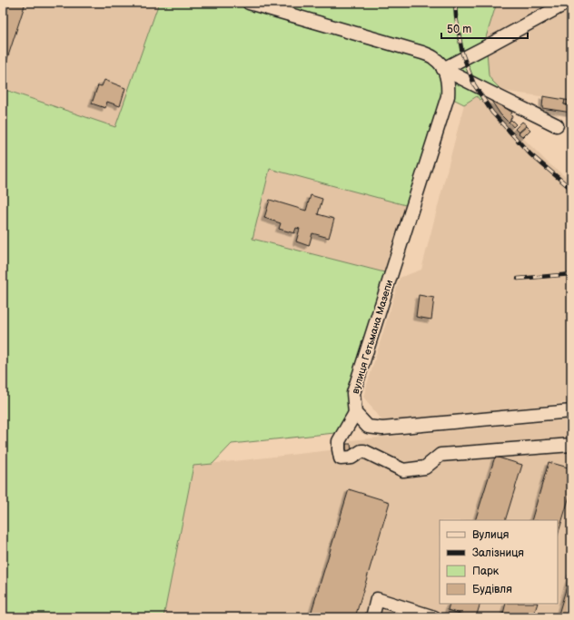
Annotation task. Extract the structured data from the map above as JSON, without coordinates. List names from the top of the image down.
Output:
{
  "streets": {
    "street": ["вулиця Гетьмана Мазепи"]
  },
  "legend": [
    "Вулиця",
    "Залізниця",
    "Парк",
    "Будівля"
  ],
  "scale_bar": "50 m"
}
